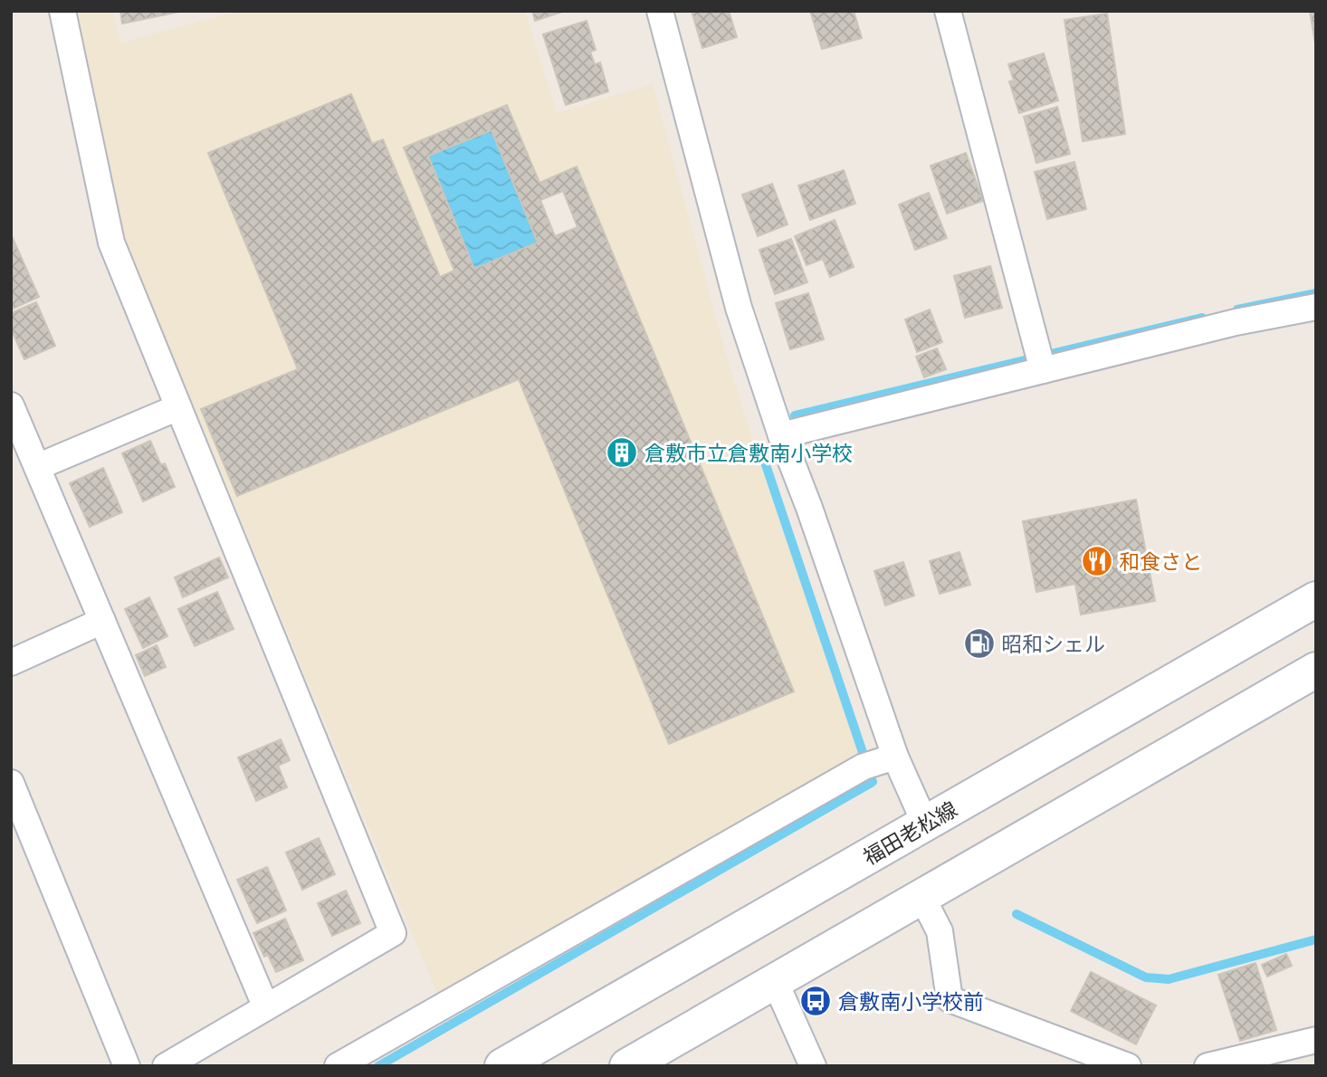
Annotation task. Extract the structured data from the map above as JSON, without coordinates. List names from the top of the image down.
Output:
{
  "streets": {
    "main road": ["福田老松線"]
  },
  "places": {
    "building": ["倉敷市立倉敷南小学校"],
    "restaurant": ["和食さと"],
    "fuel station": ["昭和シェル"],
    "bus stop": ["倉敷南小学校前"]
  }
}
